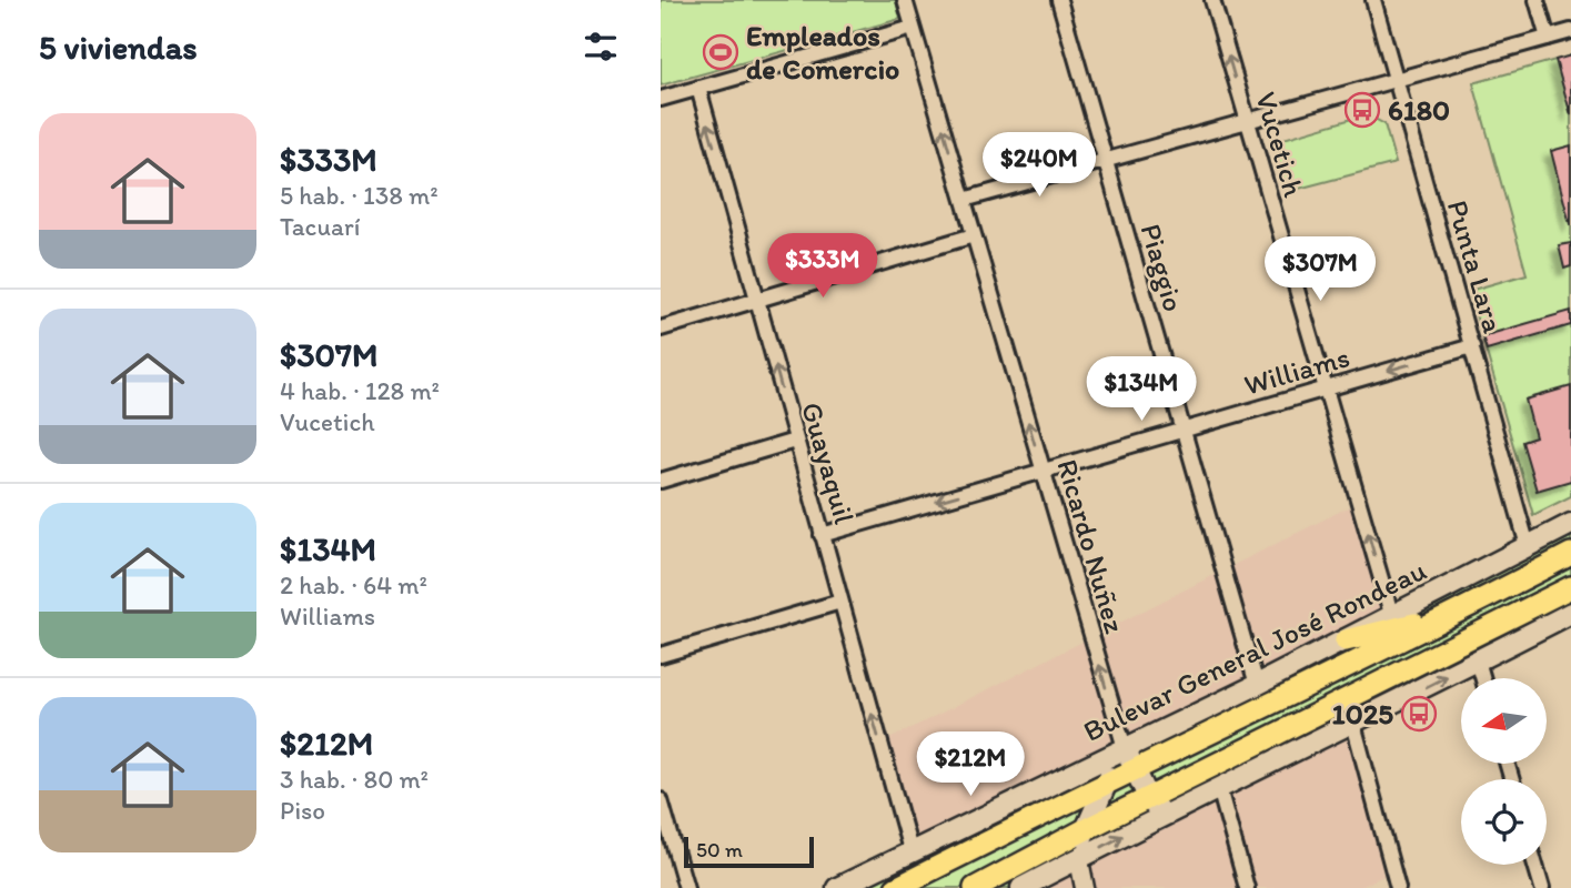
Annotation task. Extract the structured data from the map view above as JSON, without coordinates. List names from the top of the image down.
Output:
{
  "streets": {
    "main road": ["Bulevar General José Rondeau"],
    "street": [
      "Vucetich",
      "Punta Lara",
      "Piaggio",
      "Williams",
      "Guayaquil",
      "Ricardo Nuñez"
    ]
  },
  "crossings": [
    ["Vucetich", "Williams"],
    ["Vucetich", "Bulevar General José Rondeau"],
    ["Punta Lara", "Williams"],
    ["Punta Lara", "Bulevar General José Rondeau"],
    ["Piaggio", "Williams"],
    ["Piaggio", "Bulevar General José Rondeau"],
    ["Williams", "Guayaquil"],
    ["Williams", "Ricardo Nuñez"],
    ["Guayaquil", "Bulevar General José Rondeau"],
    ["Ricardo Nuñez", "Bulevar General José Rondeau"]
  ],
  "one_way": [
    "Vucetich",
    "Williams",
    "Guayaquil",
    "Ricardo Nuñez"
  ],
  "places": {
    "sports": ["Empleados de Comercio"],
    "bus stop": ["6180", "1025"]
  },
  "scale_bar": "50 m",
  "north": "left",
  "page": {
    "heading": "5 viviendas",
    "list": [
      {
        "name": "$333M",
        "note": "5 hab. · 138 m² · Tacuarí"
      },
      {
        "name": "$307M",
        "note": "4 hab. · 128 m² · Vucetich"
      },
      {
        "name": "$134M",
        "note": "2 hab. · 64 m² · Williams"
      },
      {
        "name": "$212M",
        "note": "3 hab. · 80 m² · Piso"
      }
    ],
    "price": [
      "$240M",
      "$333M",
      "$307M",
      "$134M",
      "$212M"
    ],
    "scale": "50 m"
  }
}
